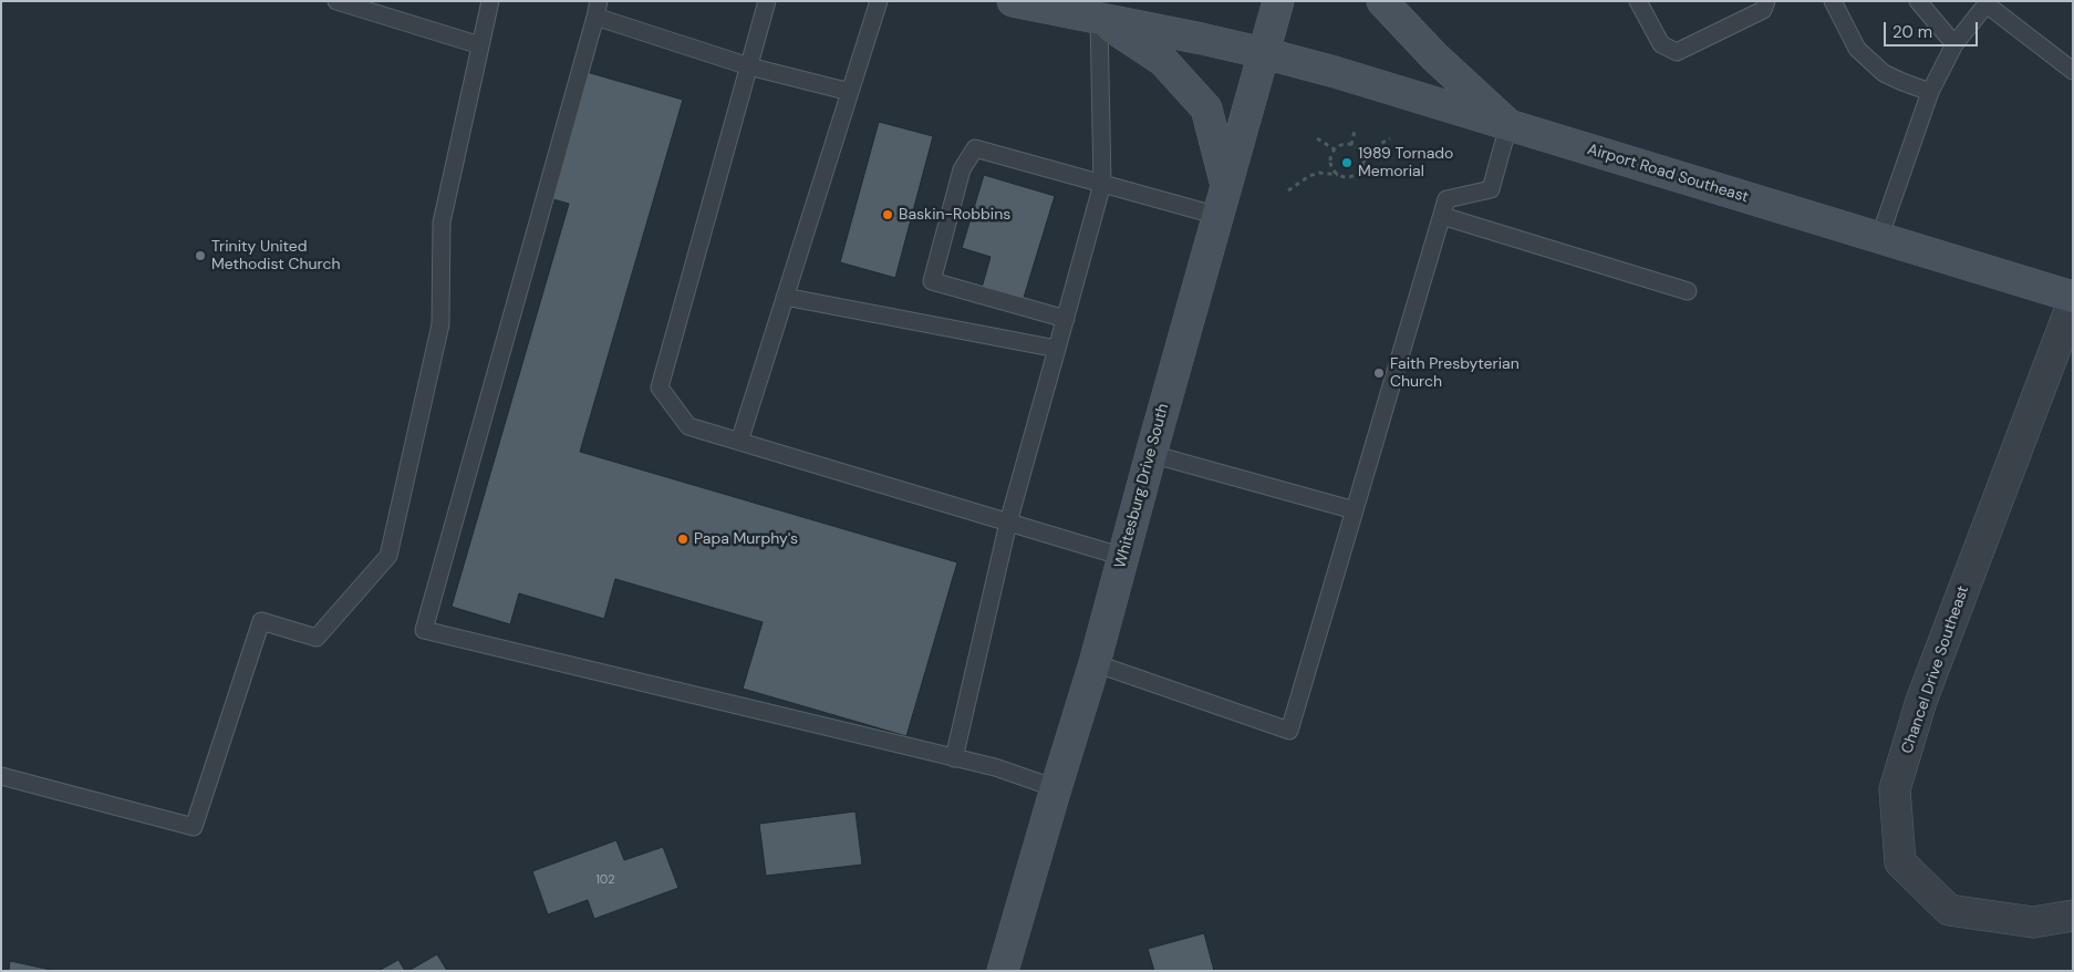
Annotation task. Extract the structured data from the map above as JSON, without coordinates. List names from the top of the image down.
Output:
{
  "streets": {
    "main road": ["Airport Road Southeast", "Whitesburg Drive South"],
    "street": ["Chancel Drive Southeast"]
  },
  "crossings": [
    ["Airport Road Southeast", "Whitesburg Drive South"]
  ],
  "places": [
    "1989 Tornado Memorial",
    "Baskin-Robbins",
    "Trinity United Methodist Church",
    "Faith Presbyterian Church",
    "Papa Murphy's"
  ],
  "house_numbers": ["102"],
  "scale_bar": "20 m"
}
